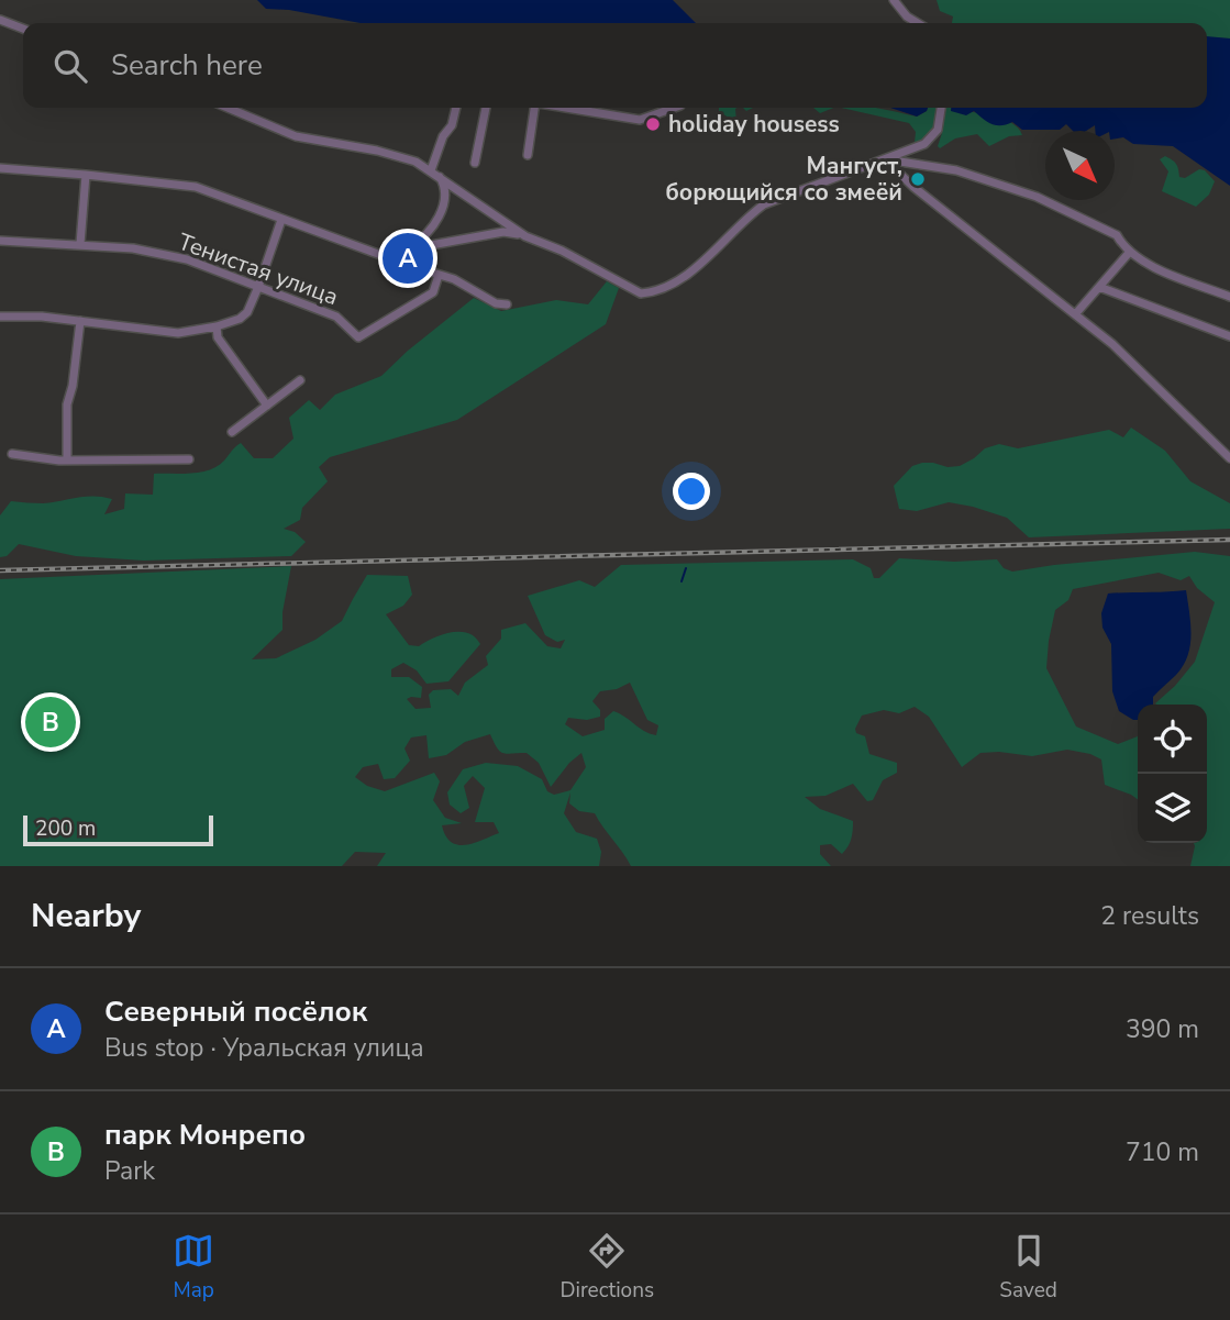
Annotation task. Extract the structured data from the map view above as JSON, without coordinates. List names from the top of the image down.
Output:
{
  "streets": {
    "street": ["Тенистая улица"]
  },
  "places": ["holiday housess", "Мангуст, борющийся со змеёй"],
  "scale_bar": "200 m",
  "north": "bottom right",
  "page": {
    "search": "Search here",
    "pins": ["A", "B"],
    "scale": "200 m",
    "heading": ["Nearby", "2 results"],
    "list": [
      {
        "mark": "A",
        "name": "Северный посёлок",
        "note": "Bus stop · Уральская улица",
        "value": "390 m"
      },
      {
        "mark": "B",
        "name": "парк Монрепо",
        "note": "Park",
        "value": "710 m"
      }
    ],
    "nav": ["Map", "Directions", "Saved"]
  }
}
